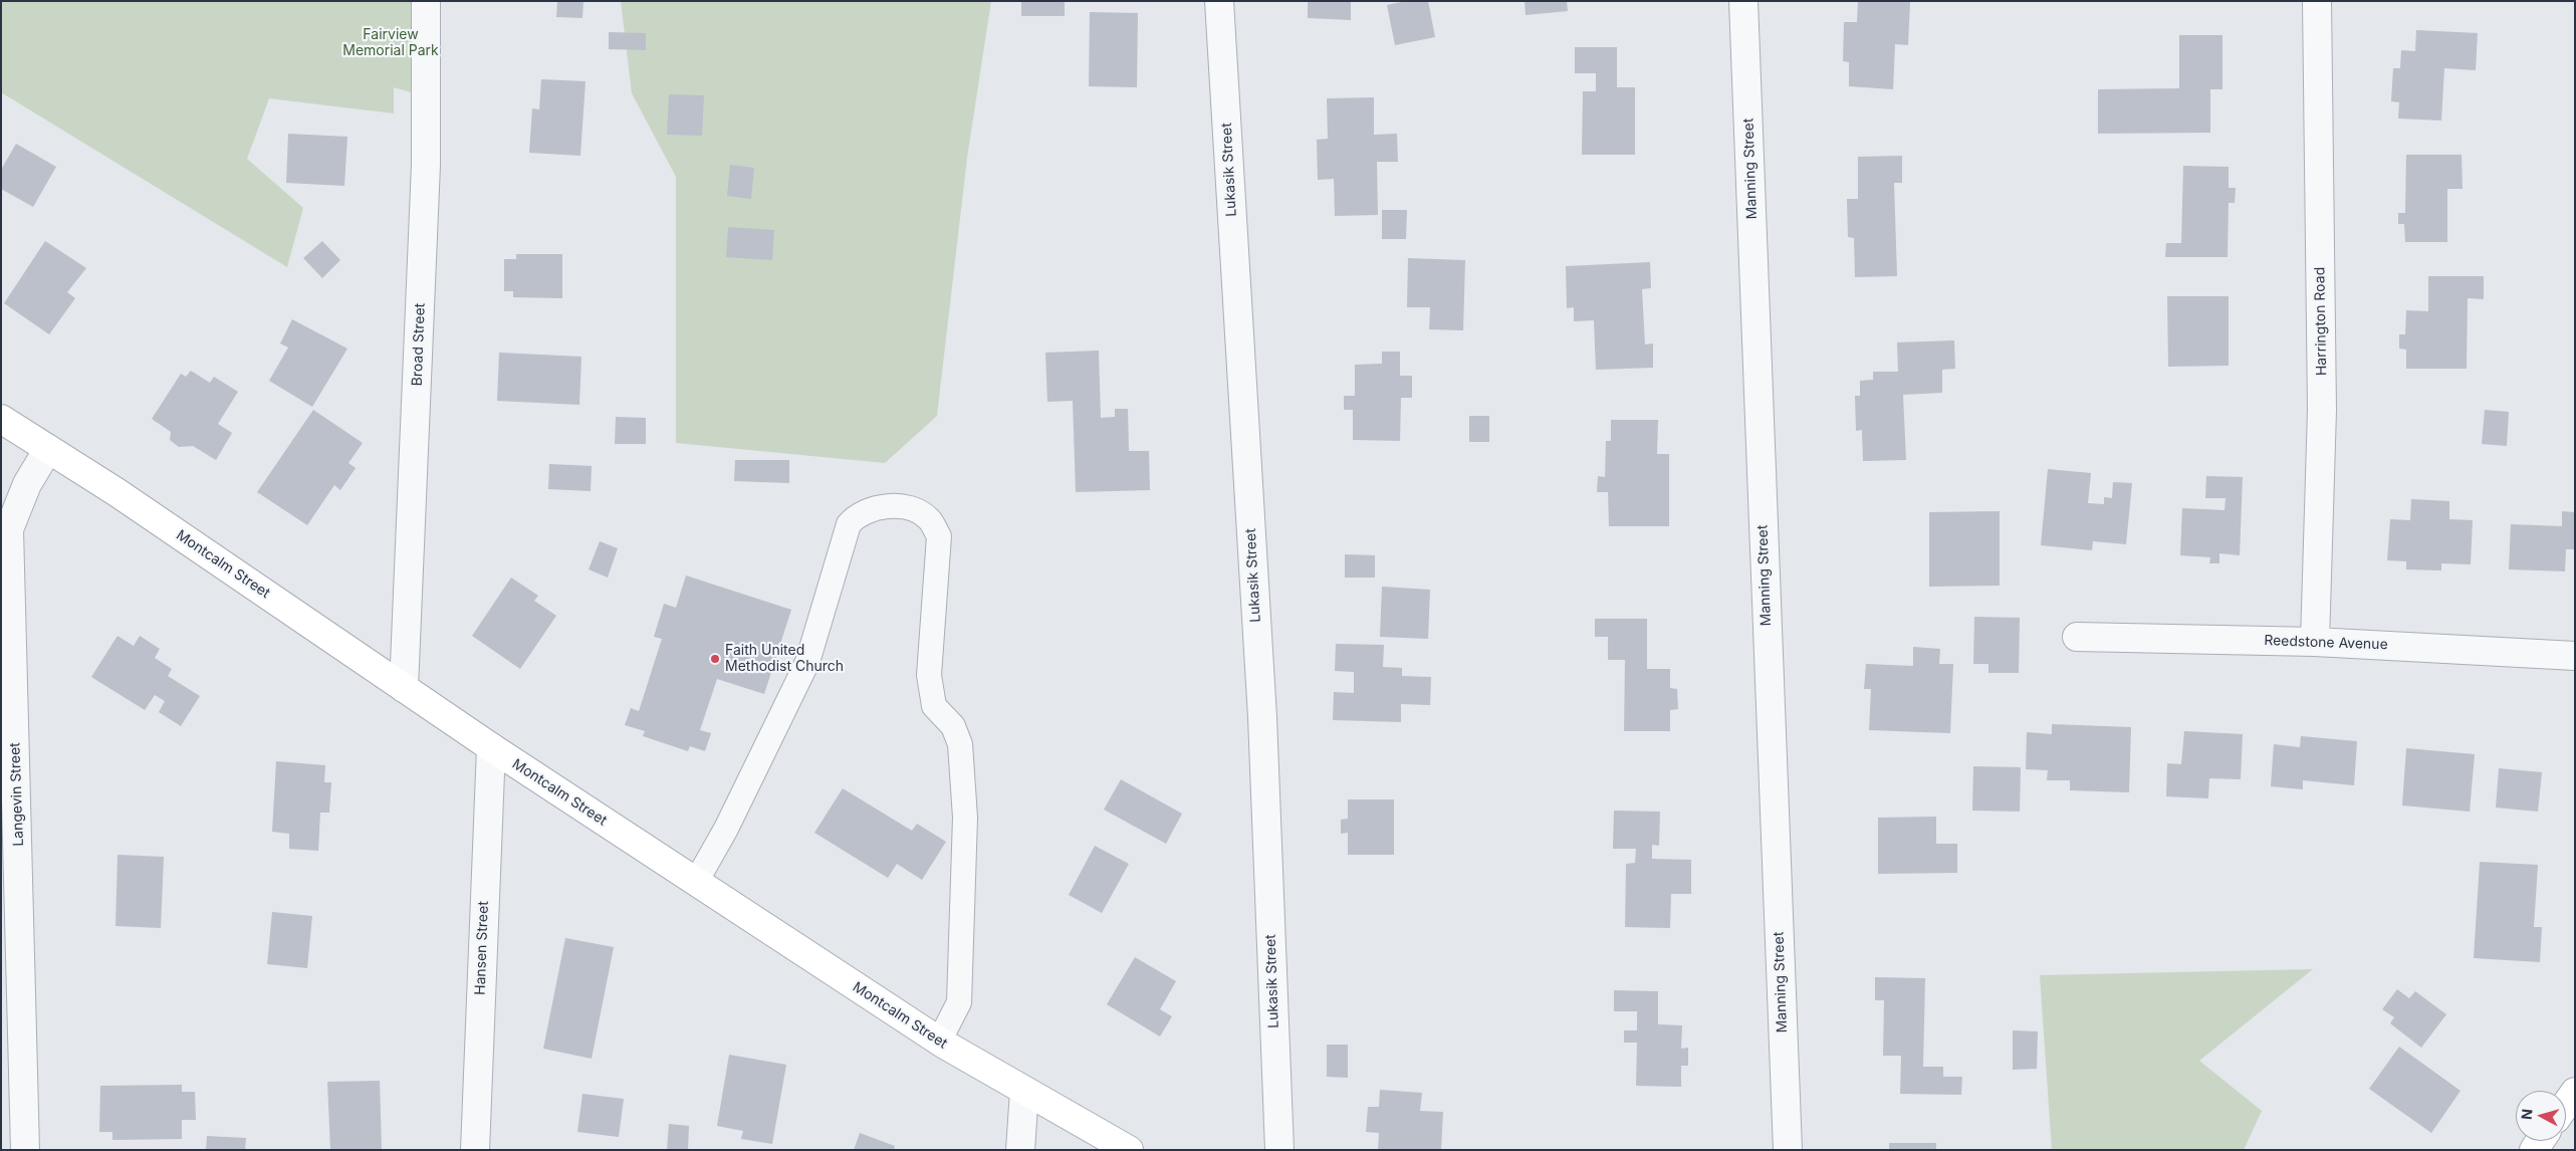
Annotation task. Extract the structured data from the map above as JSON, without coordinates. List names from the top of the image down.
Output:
{
  "streets": {
    "main road": ["Montcalm Street"],
    "street": [
      "Manning Street",
      "Lukasik Street",
      "Harrington Road",
      "Broad Street",
      "Reedstone Avenue",
      "Langevin Street",
      "Hansen Street"
    ]
  },
  "crossings": [
    ["Harrington Road", "Reedstone Avenue"],
    ["Broad Street", "Montcalm Street"],
    ["Montcalm Street", "Langevin Street"],
    ["Montcalm Street", "Hansen Street"]
  ],
  "parks": ["Fairview Memorial Park"],
  "places": ["Faith United Methodist Church"],
  "north": "left"
}
